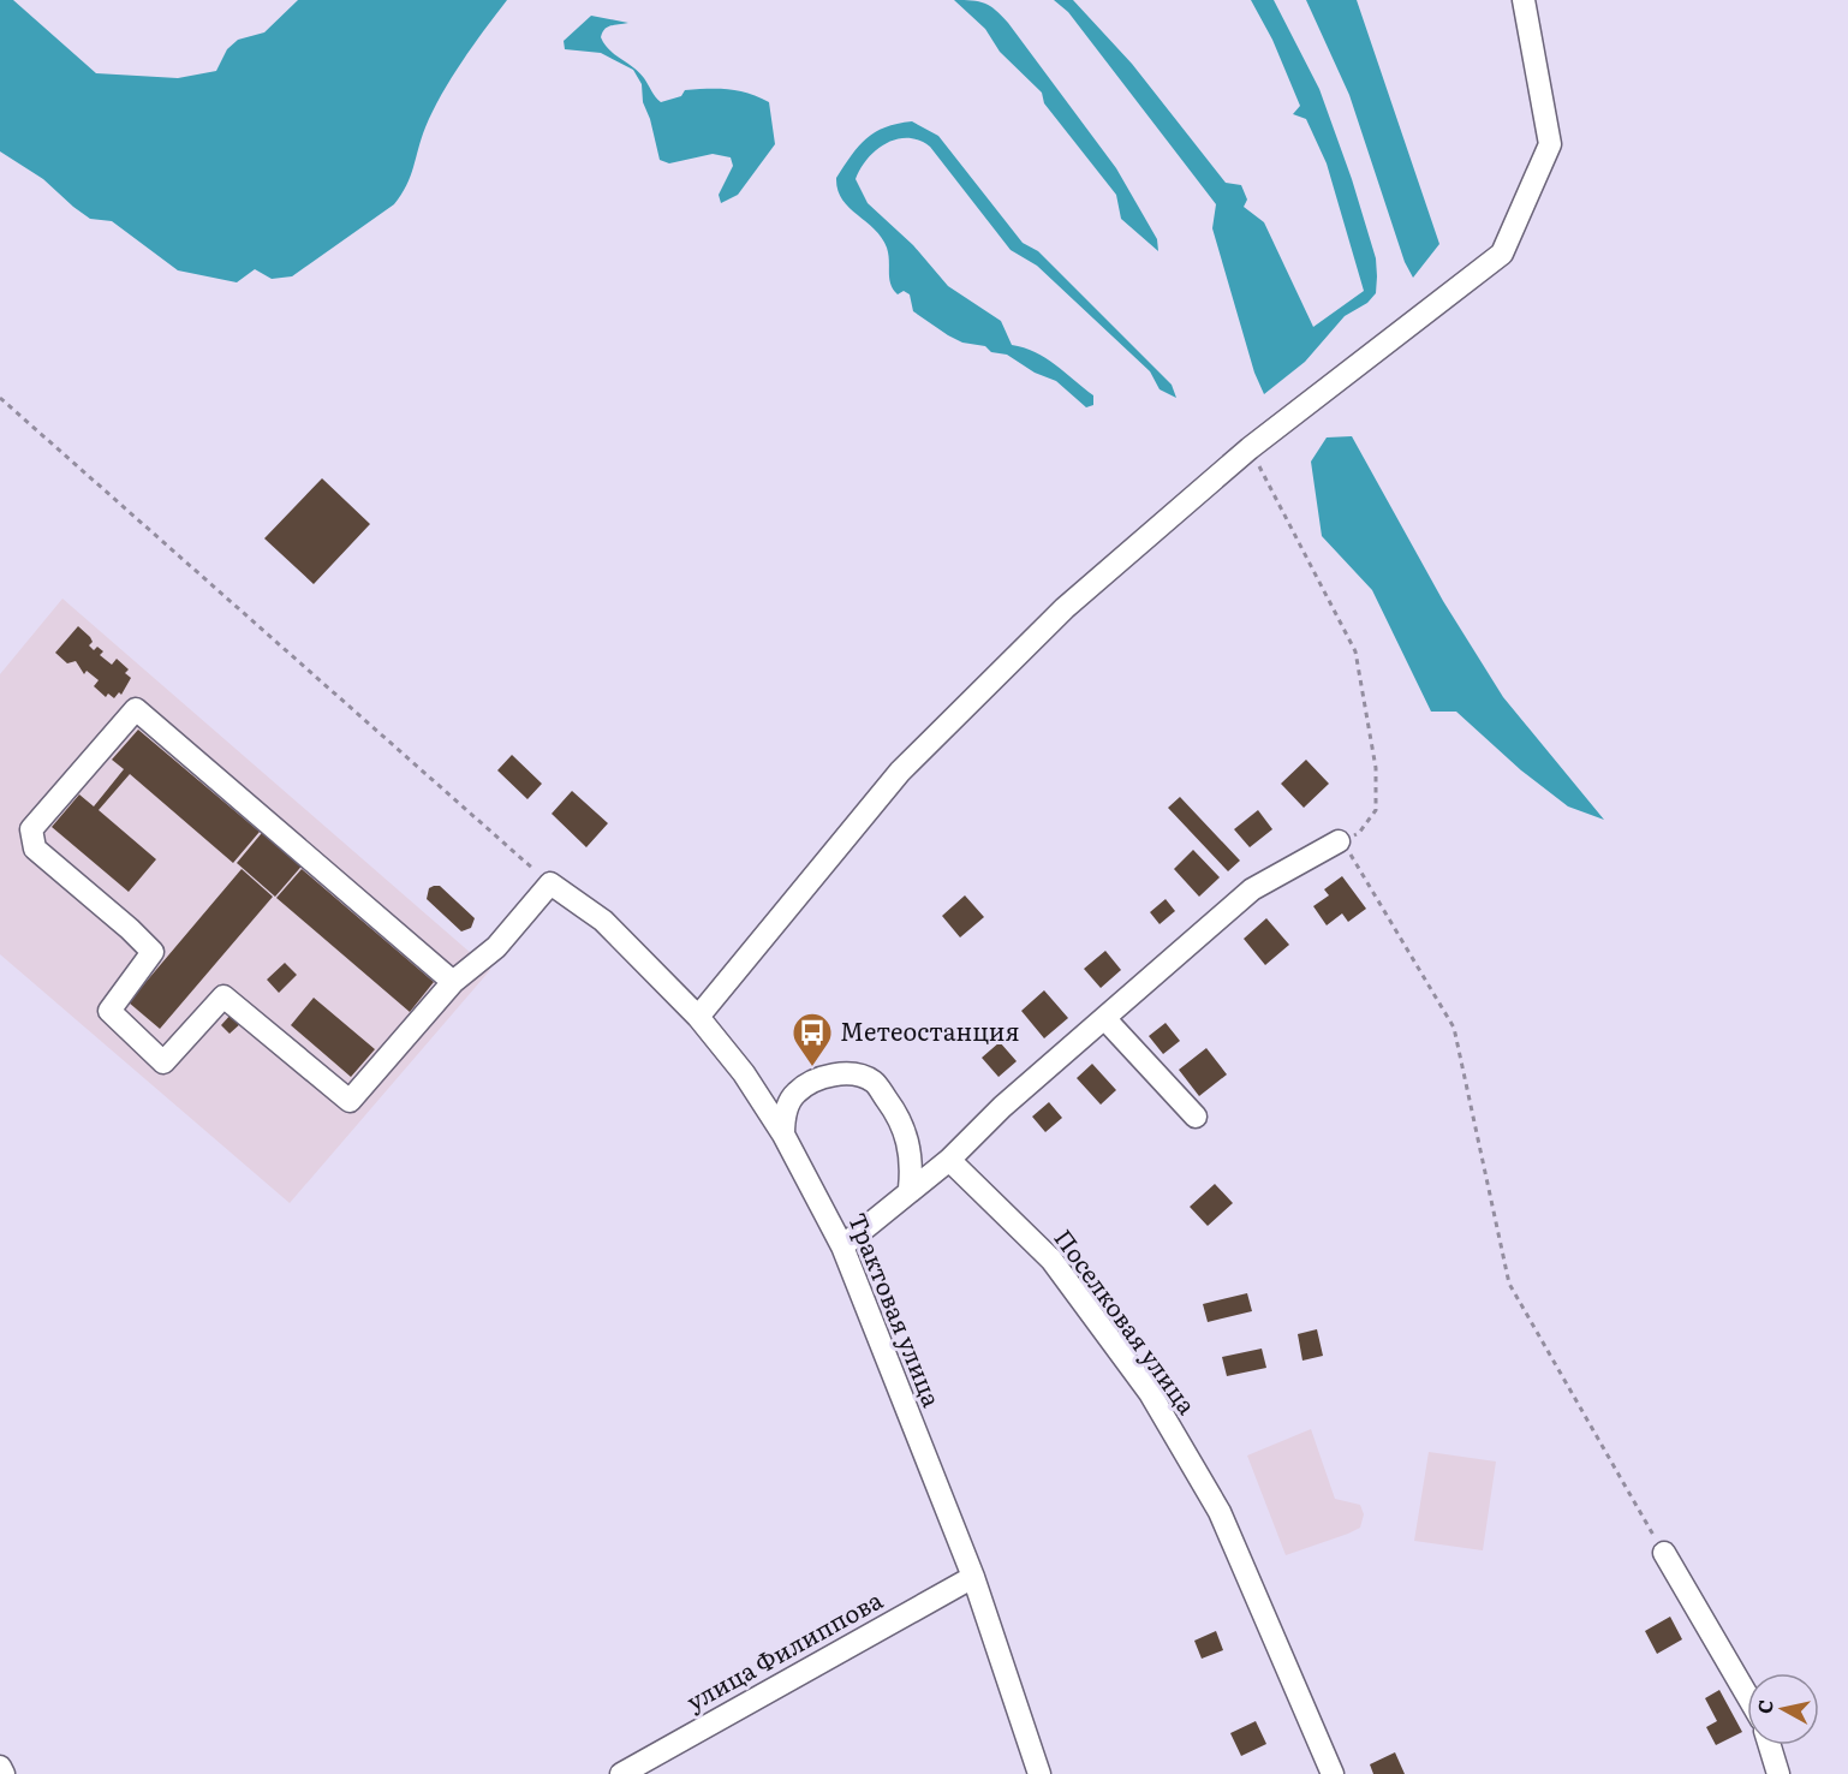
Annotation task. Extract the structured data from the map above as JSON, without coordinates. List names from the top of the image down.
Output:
{
  "streets": {
    "street": ["Трактовая улица", "Поселковая улица", "улица Филиппова"]
  },
  "crossings": [
    ["Трактовая улица", "улица Филиппова"]
  ],
  "places": {
    "bus stop": ["Метеостанция"]
  },
  "north": "left"
}
